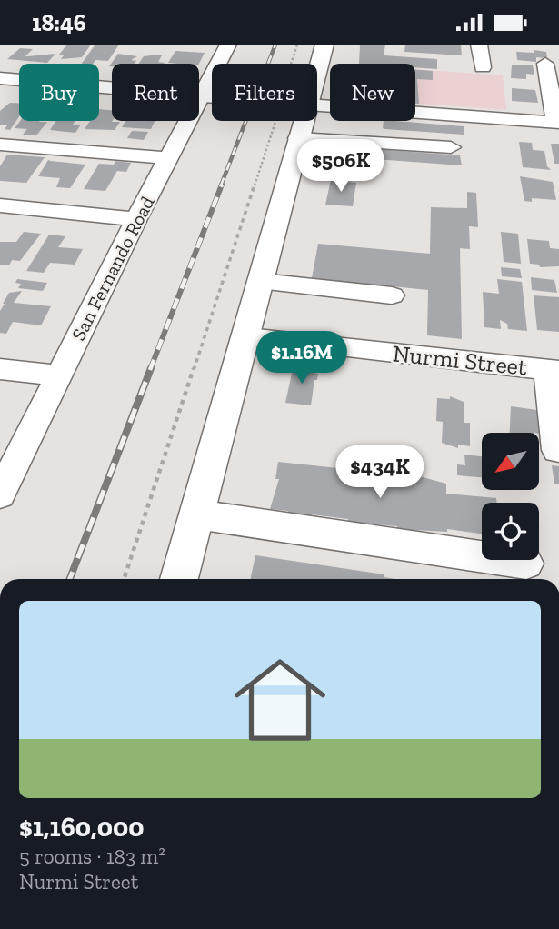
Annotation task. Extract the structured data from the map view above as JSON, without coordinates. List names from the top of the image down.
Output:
{
  "streets": {
    "street": ["San Fernando Road", "Nurmi Street"]
  },
  "north": "bottom left",
  "page": {
    "status": "18:46",
    "chip": [
      "Buy",
      "Rent",
      "Filters",
      "New"
    ],
    "price": ["$506K", "$1.16M", "$434K"],
    "list": [
      {
        "name": "$1,160,000",
        "note": "5 rooms · 183 m² · Nurmi Street"
      }
    ]
  }
}
